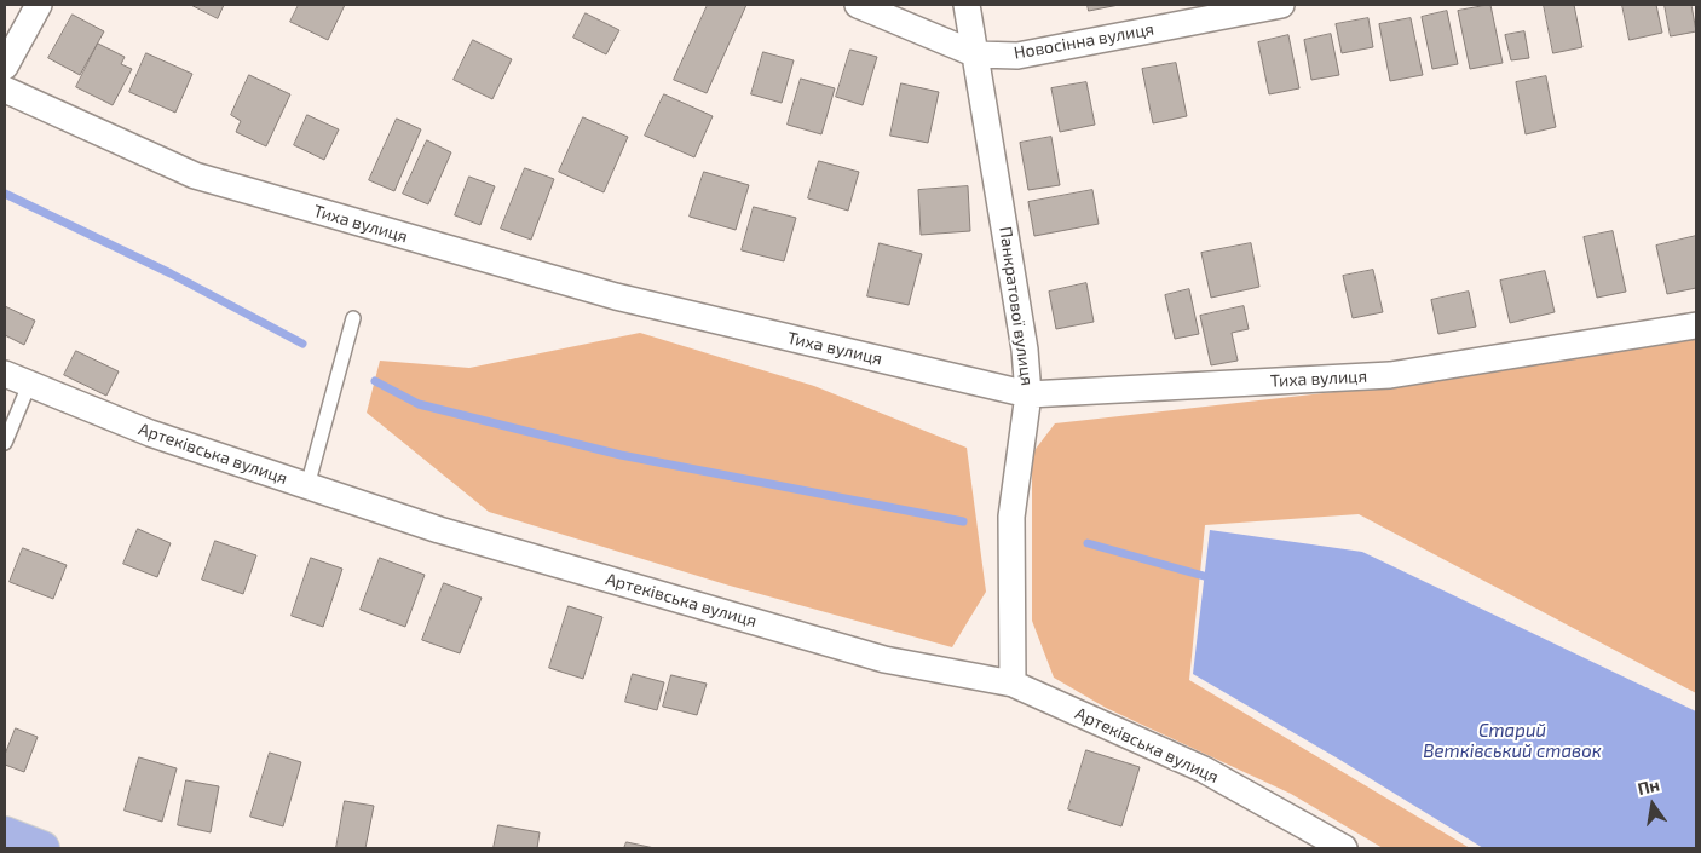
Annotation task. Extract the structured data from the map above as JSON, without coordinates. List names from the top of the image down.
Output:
{
  "streets": {
    "street": [
      "Новосінна вулиця",
      "Тиха вулиця",
      "Панкратової вулиця",
      "Артеківська вулиця"
    ]
  },
  "crossings": [
    ["Новосінна вулиця", "Панкратової вулиця"],
    ["Тиха вулиця", "Панкратової вулиця"],
    ["Панкратової вулиця", "Артеківська вулиця"]
  ],
  "water": ["Старий Ветківський ставок"],
  "north": "top"
}
